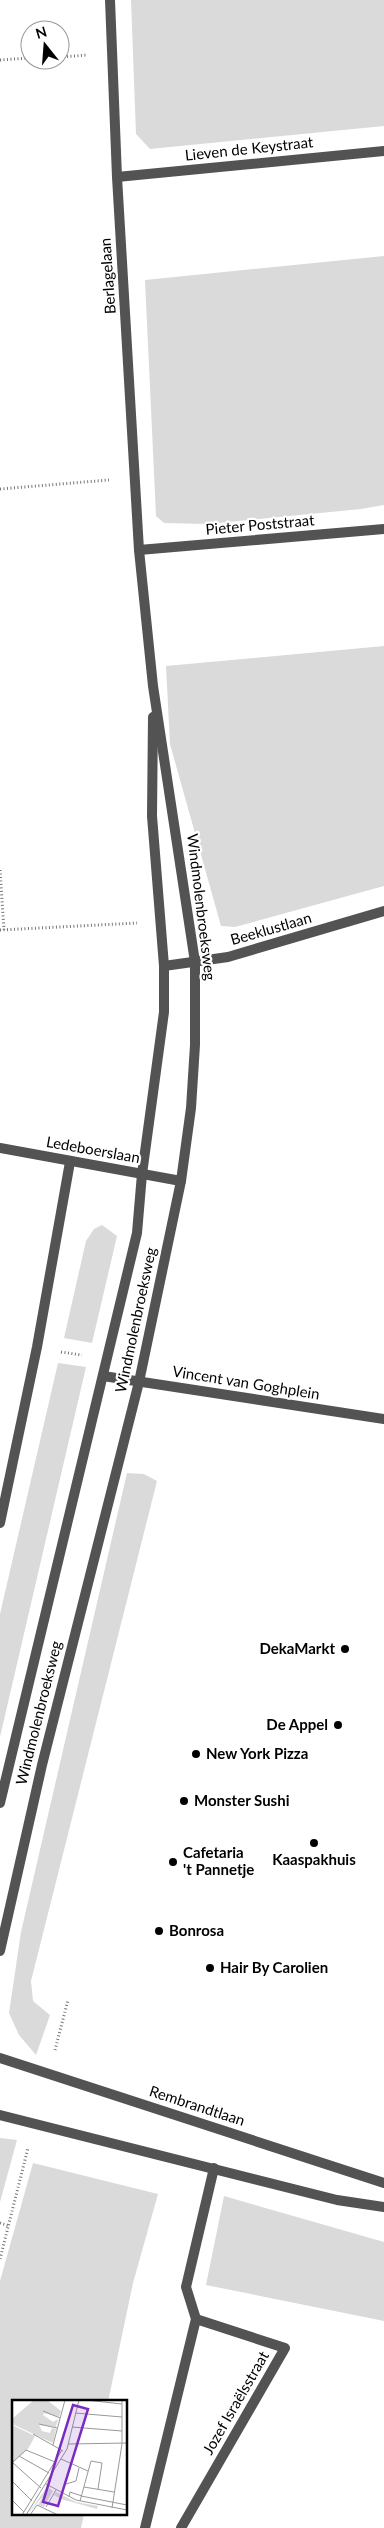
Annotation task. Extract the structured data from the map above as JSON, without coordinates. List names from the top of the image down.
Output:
{
  "streets": {
    "street": [
      "Lieven de Keystraat",
      "Berlagelaan",
      "Pieter Poststraat",
      "Windmolenbroeksweg",
      "Beeklustlaan",
      "Ledeboerslaan",
      "Vincent van Goghplein",
      "Rembrandtlaan",
      "Jozef Israëlsstraat"
    ]
  },
  "crossings": [
    ["Lieven de Keystraat", "Berlagelaan"],
    ["Berlagelaan", "Pieter Poststraat"],
    ["Berlagelaan", "Windmolenbroeksweg"],
    ["Pieter Poststraat", "Windmolenbroeksweg"],
    ["Windmolenbroeksweg", "Beeklustlaan"],
    ["Windmolenbroeksweg", "Ledeboerslaan"],
    ["Windmolenbroeksweg", "Vincent van Goghplein"]
  ],
  "places": [
    "DekaMarkt",
    "De Appel",
    "New York Pizza",
    "Monster Sushi",
    "Kaaspakhuis",
    "Cafetaria 't Pannetje",
    "Bonrosa",
    "Hair By Carolien"
  ],
  "north": "top"
}
